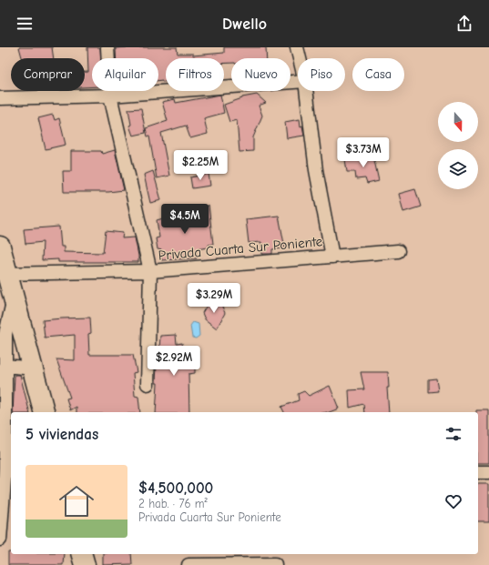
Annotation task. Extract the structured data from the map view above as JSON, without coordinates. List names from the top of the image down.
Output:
{
  "streets": {
    "street": ["Privada Cuarta Sur Poniente"]
  },
  "north": "bottom",
  "page": {
    "header": "Dwello",
    "chip": [
      "Comprar",
      "Alquilar",
      "Filtros",
      "Nuevo",
      "Piso",
      "Casa"
    ],
    "price": [
      "$3.73M",
      "$2.25M",
      "$4.5M",
      "$3.29M",
      "$2.92M"
    ],
    "heading": "5 viviendas",
    "list": [
      {
        "name": "$4,500,000",
        "note": "2 hab. · 76 m² · Privada Cuarta Sur Poniente"
      }
    ]
  }
}
